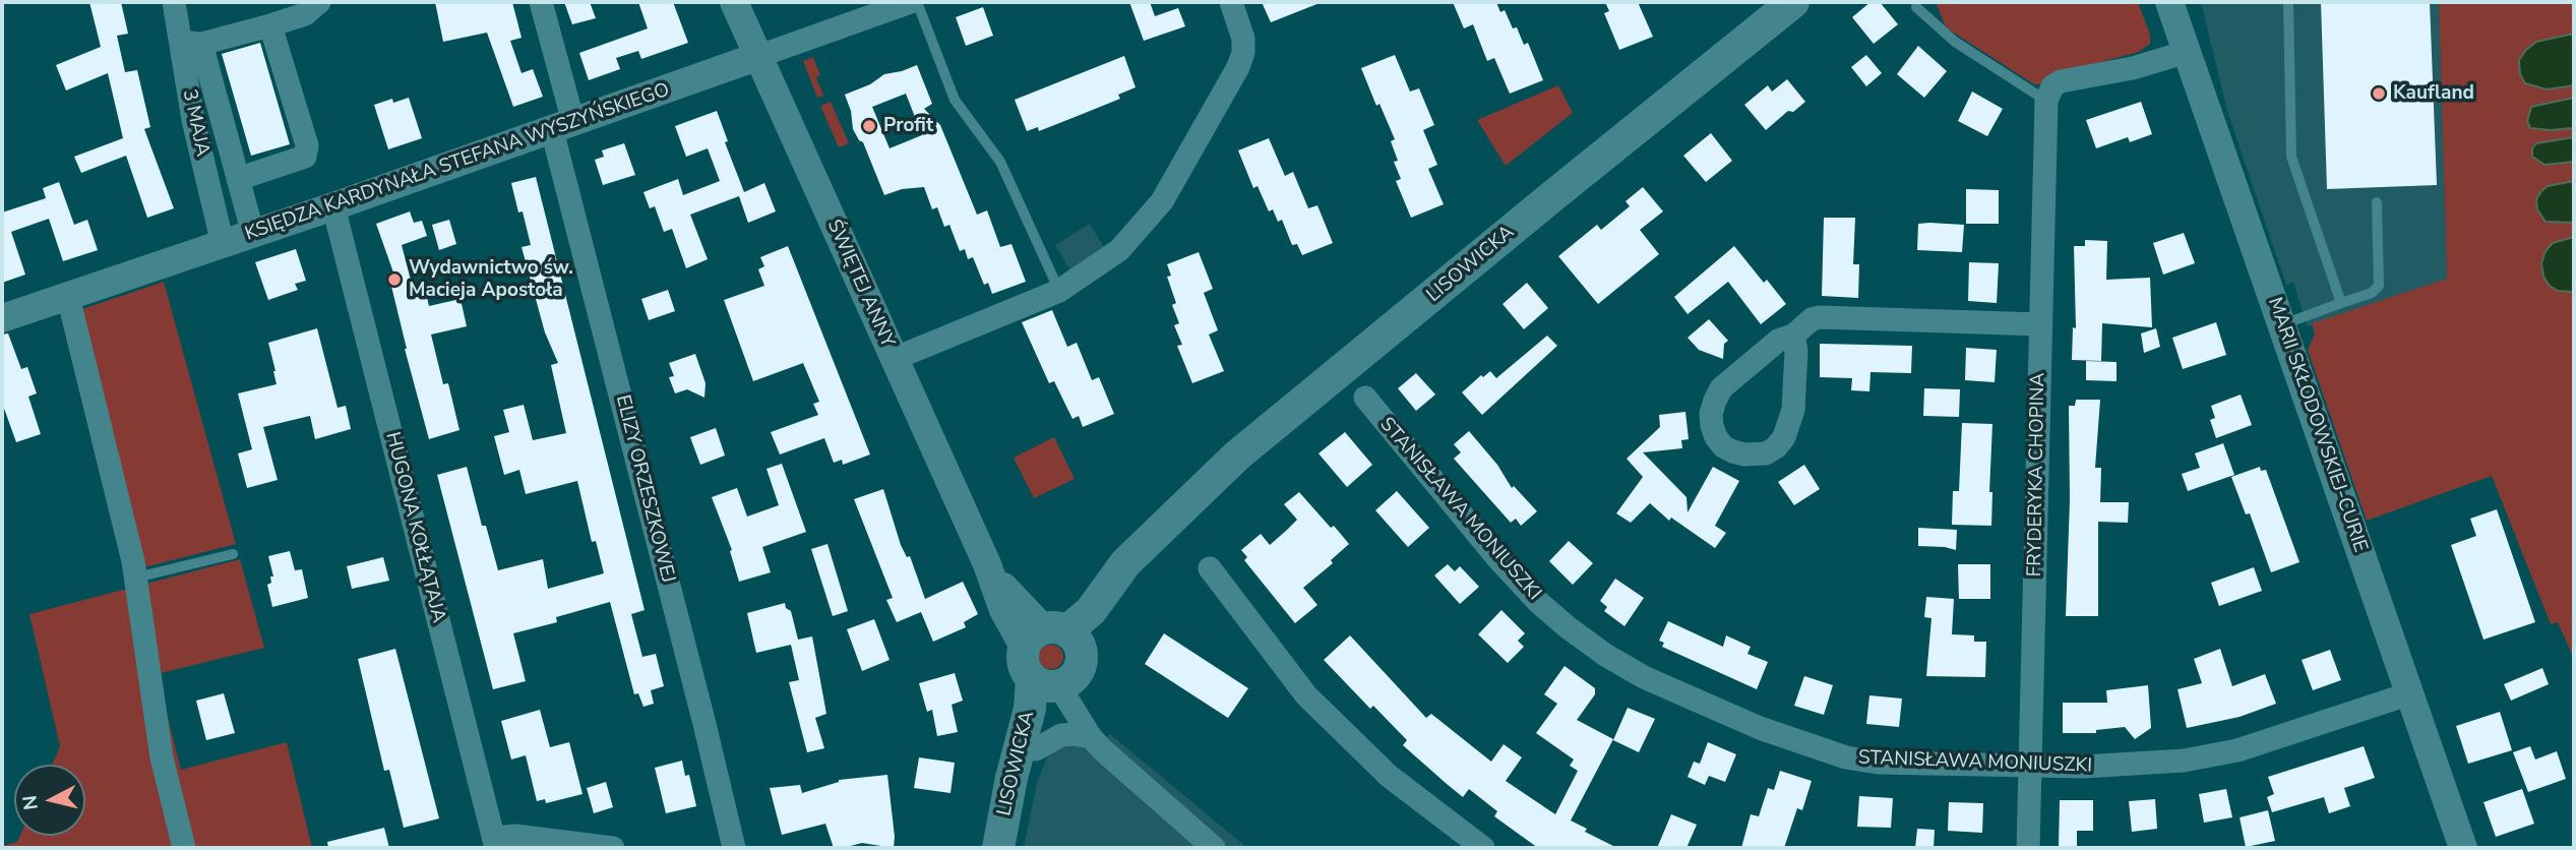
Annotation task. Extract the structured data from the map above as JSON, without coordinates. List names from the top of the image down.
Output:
{
  "streets": {
    "main road": ["LISOWICKA"],
    "street": [
      "3 MAJA",
      "KSIĘDZA KARDYNAŁA STEFANA WYSZYŃSKIEGO",
      "ŚWIĘTEJ ANNY",
      "MARII SKŁODOWSKIEJ-CURIE",
      "FRYDERYKA CHOPINA",
      "ELIZY ORZESZKOWEJ",
      "STANISŁAWA MONIUSZKI",
      "HUGONA KOŁŁĄTAJA"
    ]
  },
  "crossings": [
    ["3 MAJA", "KSIĘDZA KARDYNAŁA STEFANA WYSZYŃSKIEGO"],
    ["KSIĘDZA KARDYNAŁA STEFANA WYSZYŃSKIEGO", "ŚWIĘTEJ ANNY"],
    ["KSIĘDZA KARDYNAŁA STEFANA WYSZYŃSKIEGO", "ELIZY ORZESZKOWEJ"],
    ["KSIĘDZA KARDYNAŁA STEFANA WYSZYŃSKIEGO", "HUGONA KOŁŁĄTAJA"],
    ["LISOWICKA", "ŚWIĘTEJ ANNY"],
    ["MARII SKŁODOWSKIEJ-CURIE", "STANISŁAWA MONIUSZKI"],
    ["FRYDERYKA CHOPINA", "STANISŁAWA MONIUSZKI"]
  ],
  "places": ["Kaufland", "Profit", "Wydawnictwo św. Macieja Apostoła"],
  "north": "left"
}
